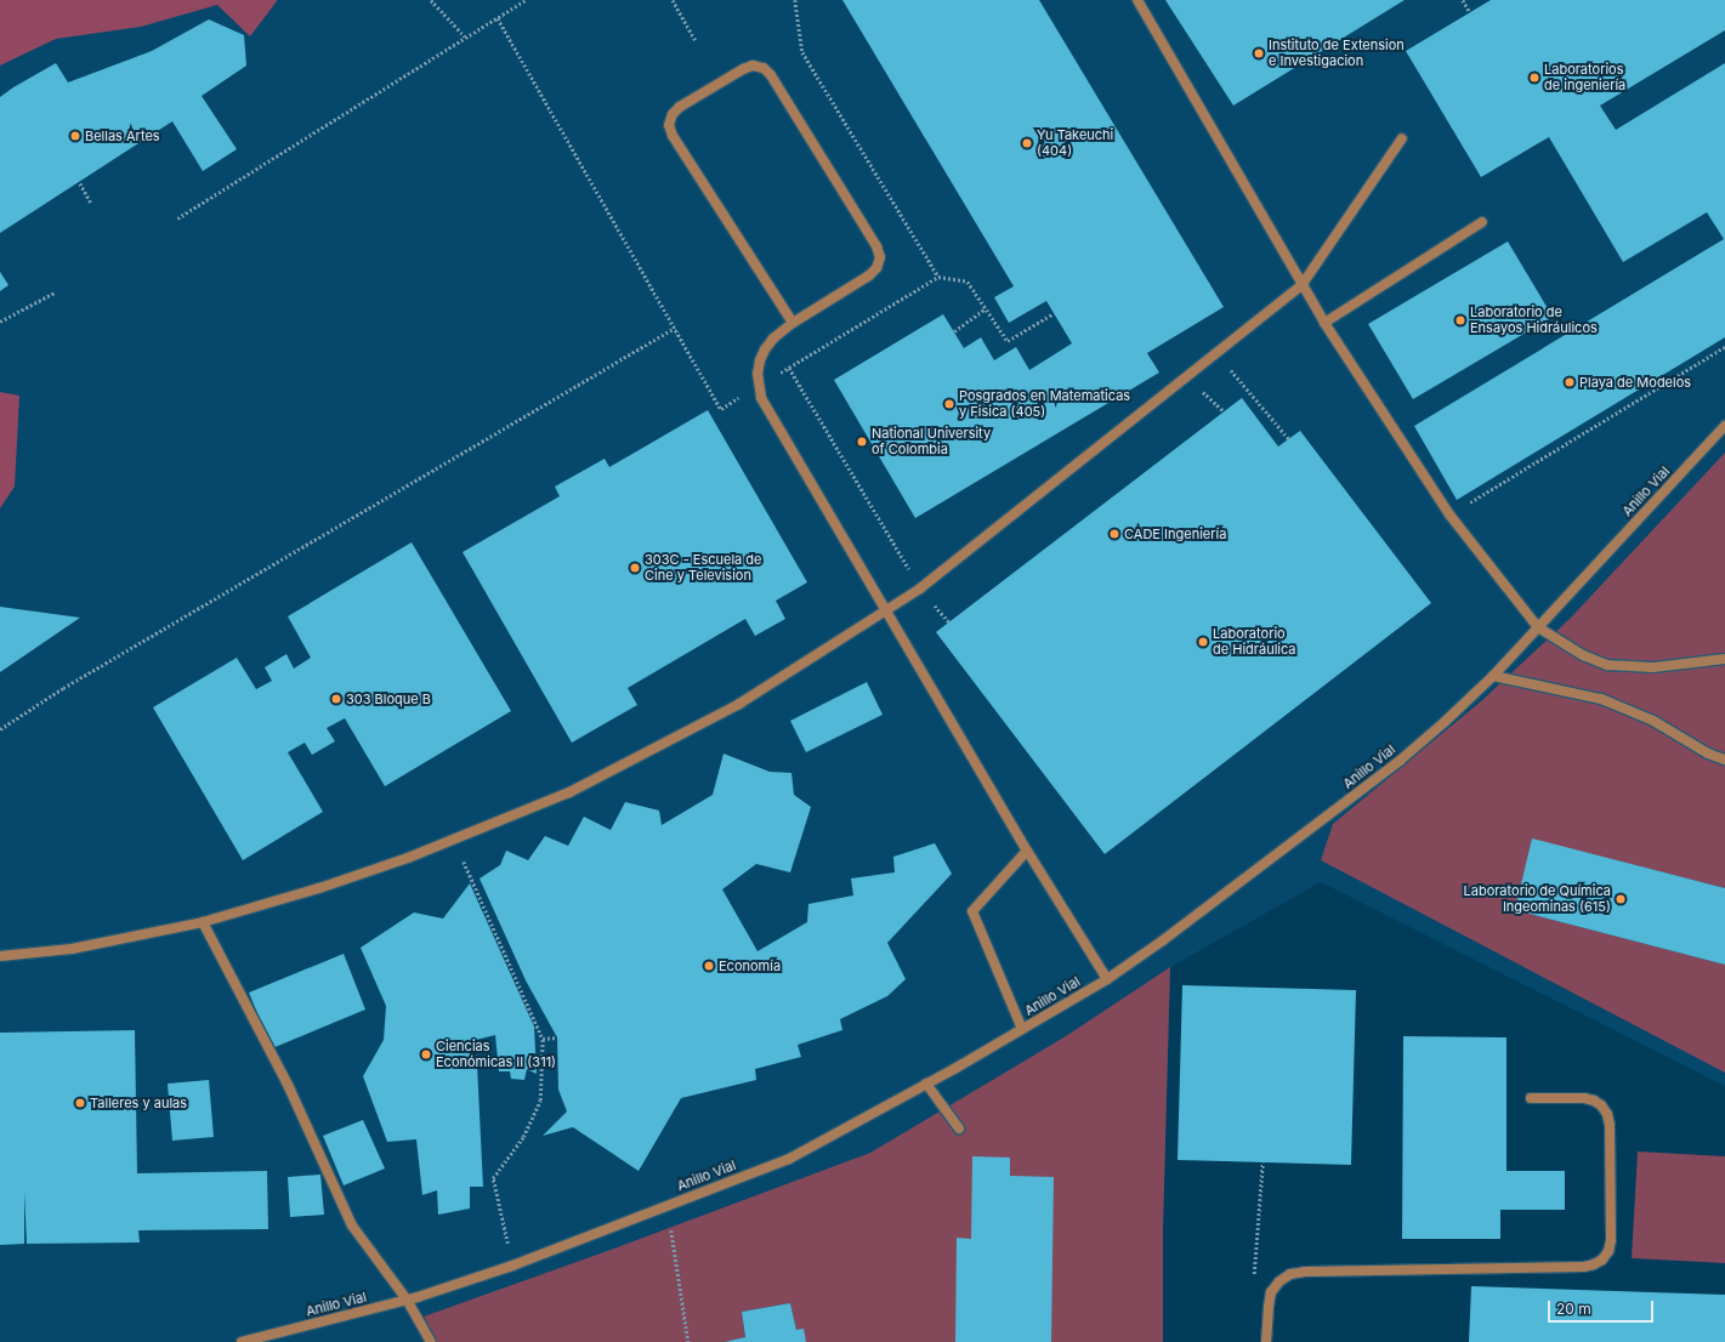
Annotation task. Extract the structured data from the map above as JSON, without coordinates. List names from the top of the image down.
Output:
{
  "streets": {
    "street": ["Anillo Vial"]
  },
  "places": [
    "Instituto de Extension e Investigacion",
    "Laboratorios de ingeniería",
    "Bellas Artes",
    "Yu Takeuchi (404)",
    "Laboratorio de Ensayos Hidráulicos",
    "Playa de Modelos",
    "Posgrados en Matematicas y Fisica (405)",
    "National University of Colombia",
    "CADE Ingeniería",
    "303C - Escuela de Cine y Television",
    "Laboratorio de Hidráulica",
    "303 Bloque B",
    "Laboratorio de Química Ingeominas (615)",
    "Economía",
    "Ciencias Económicas II (311)",
    "Talleres y aulas"
  ],
  "scale_bar": "20 m"
}
